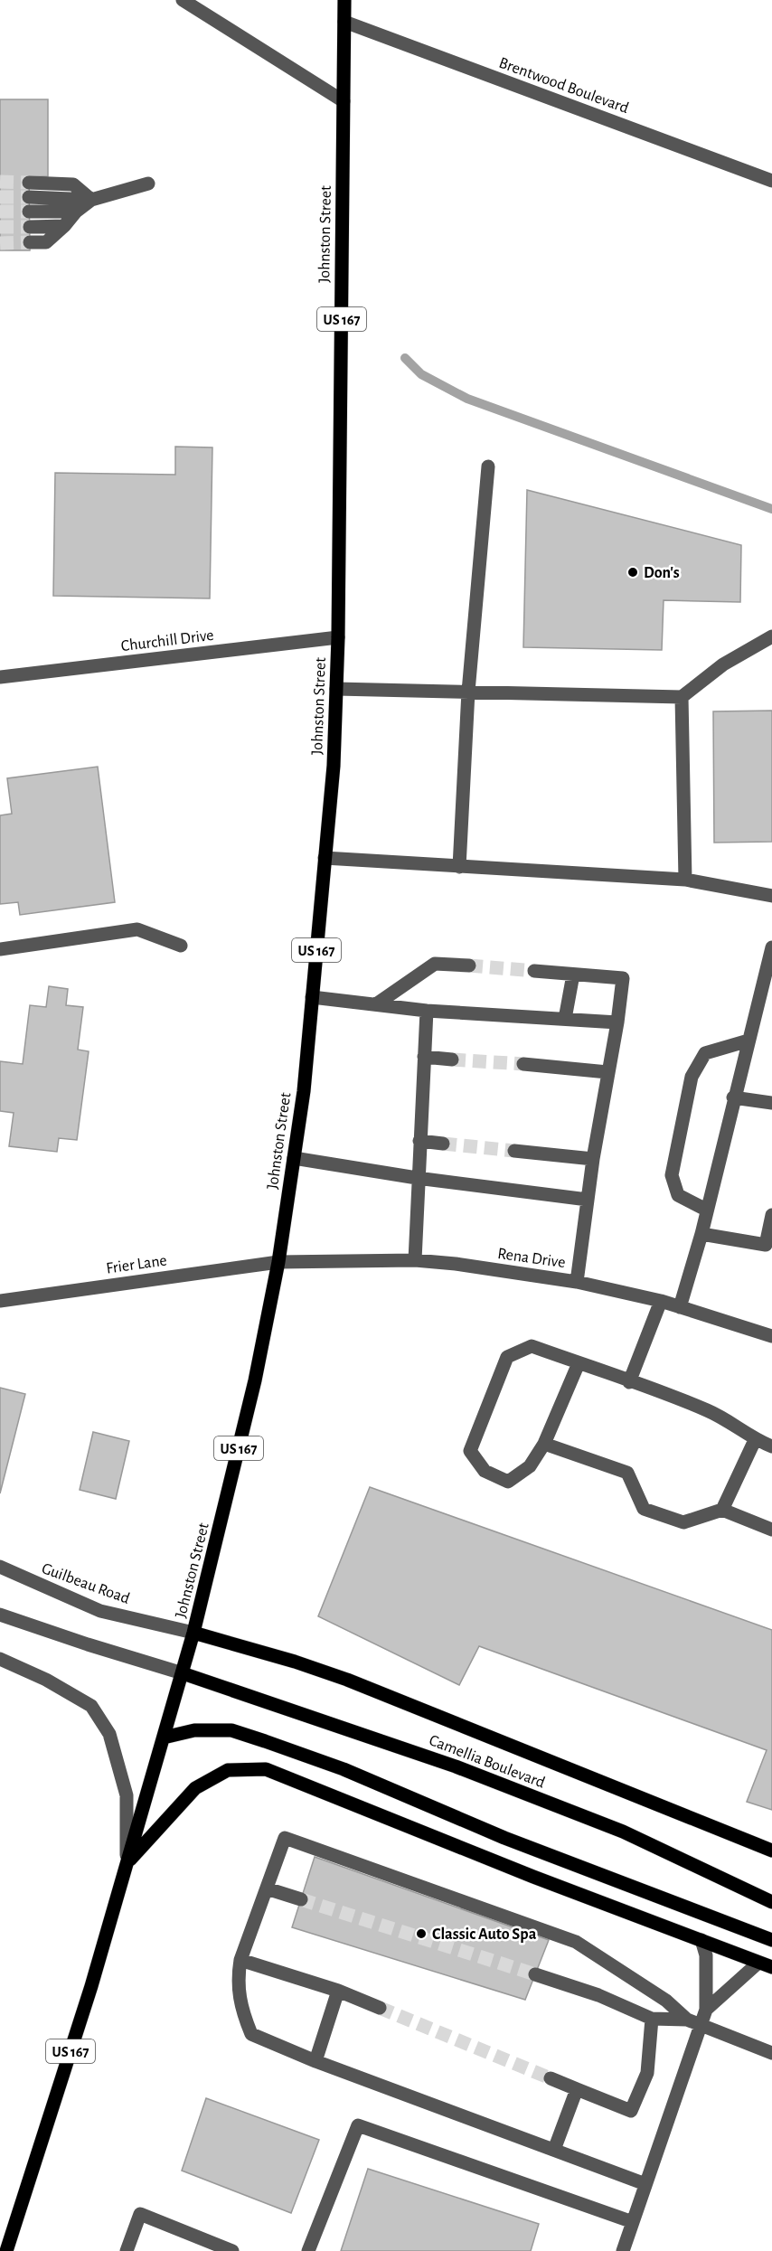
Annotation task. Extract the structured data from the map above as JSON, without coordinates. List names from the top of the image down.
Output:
{
  "streets": {
    "main road": ["Johnston Street", "US 167", "Camellia Boulevard"],
    "street": [
      "Brentwood Boulevard",
      "Churchill Drive",
      "Rena Drive",
      "Frier Lane",
      "Guilbeau Road"
    ]
  },
  "crossings": [
    ["Brentwood Boulevard", "Johnston Street"],
    ["Johnston Street", "Churchill Drive"],
    ["Johnston Street", "Rena Drive"],
    ["Johnston Street", "Frier Lane"],
    ["Johnston Street", "Guilbeau Road"],
    ["Johnston Street", "Camellia Boulevard"],
    ["Rena Drive", "Frier Lane"],
    ["Guilbeau Road", "Camellia Boulevard"]
  ],
  "places": ["Don's", "Classic Auto Spa"]
}
